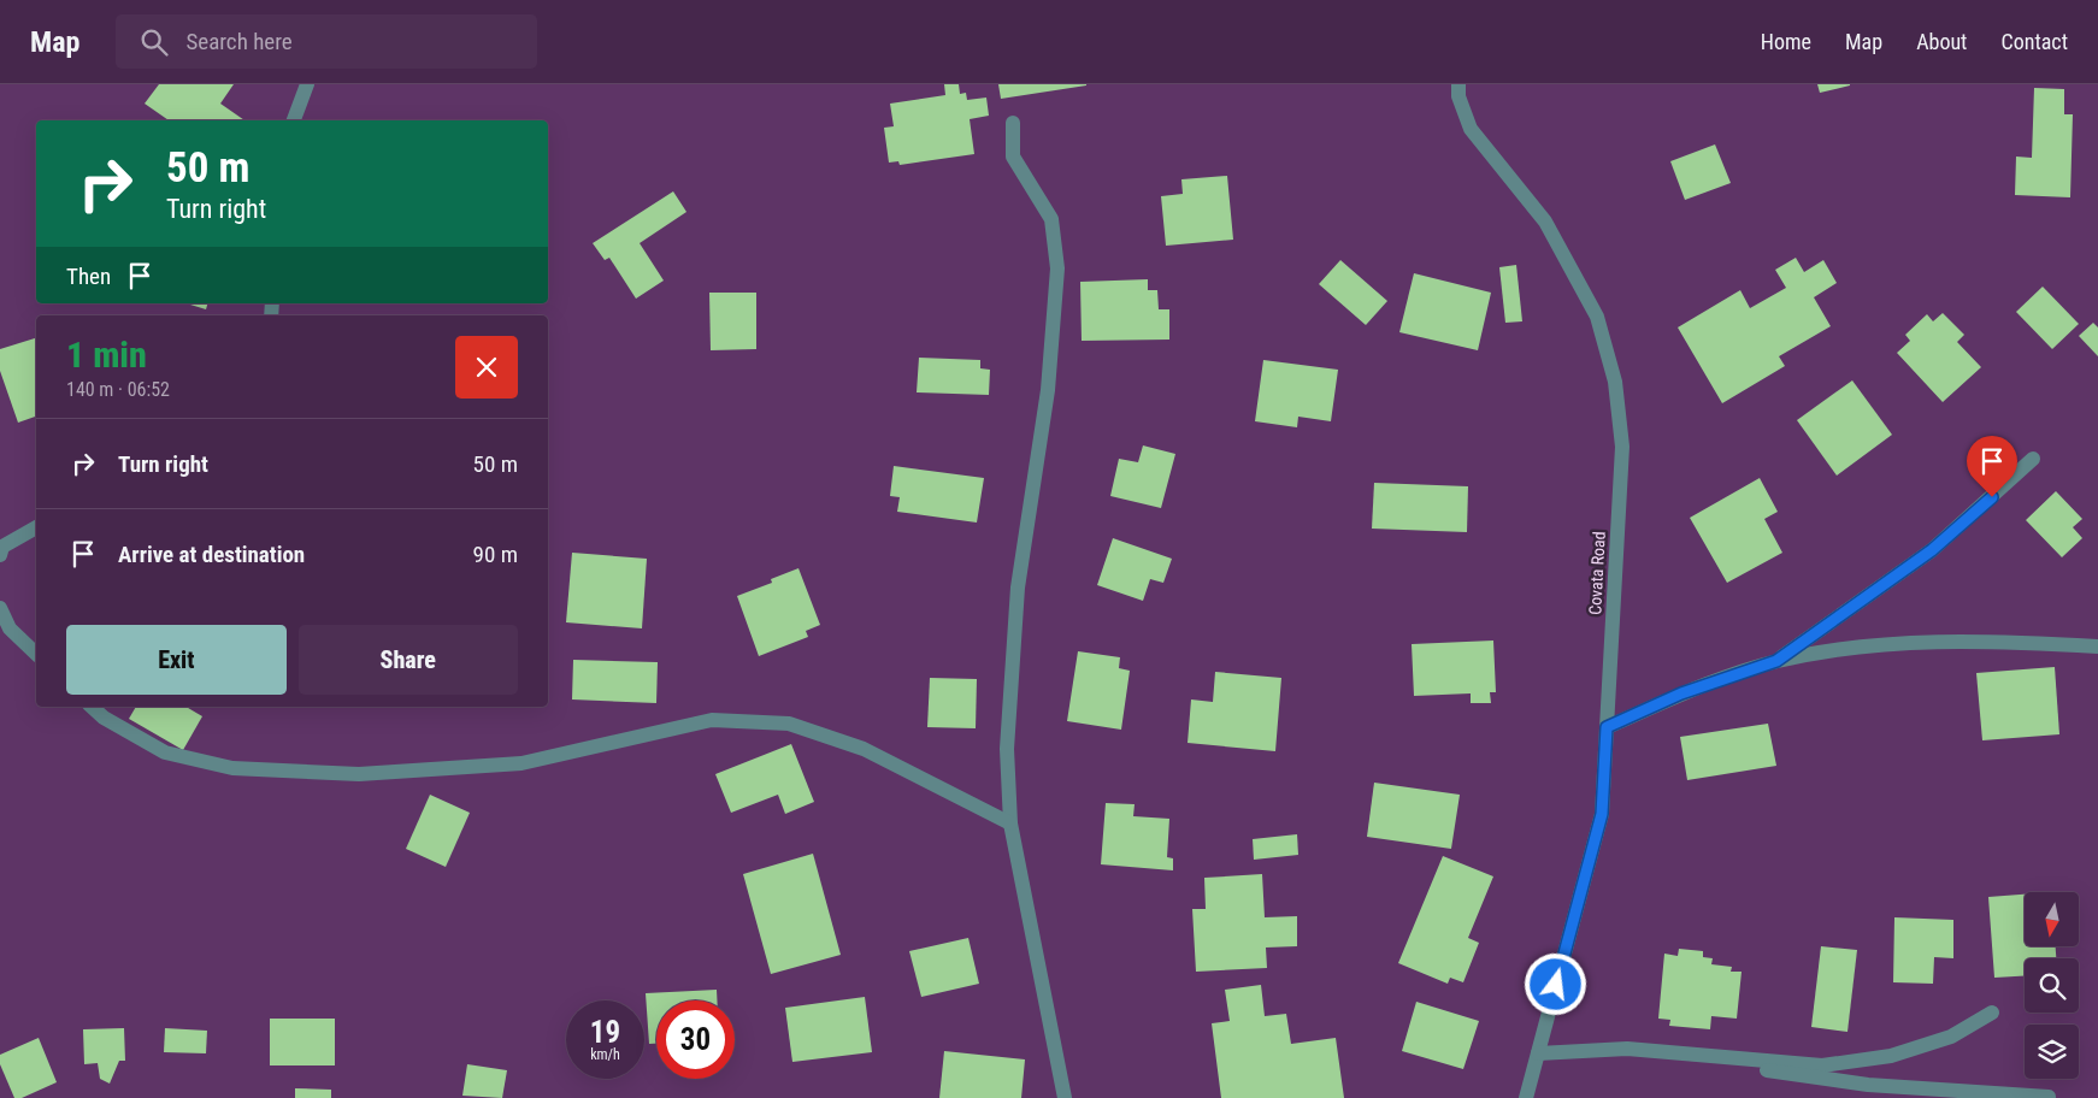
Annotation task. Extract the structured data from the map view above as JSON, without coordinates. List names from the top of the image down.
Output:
{
  "streets": {
    "street": ["Covata Road"]
  },
  "north": "bottom",
  "page": {
    "header": "Map",
    "search": "Search here",
    "nav": [
      "Home",
      "Map",
      "About",
      "Contact"
    ],
    "turn": ["50 m", "Turn right"],
    "then": "Then",
    "heading": ["1 min", "140 m · 06:52"],
    "list": [
      {
        "name": "Turn right",
        "value": "50 m"
      },
      {
        "name": "Arrive at destination",
        "value": "90 m"
      }
    ],
    "buttons": ["Exit", "Share"],
    "speed": "19 km/h",
    "limit": "30"
  }
}
